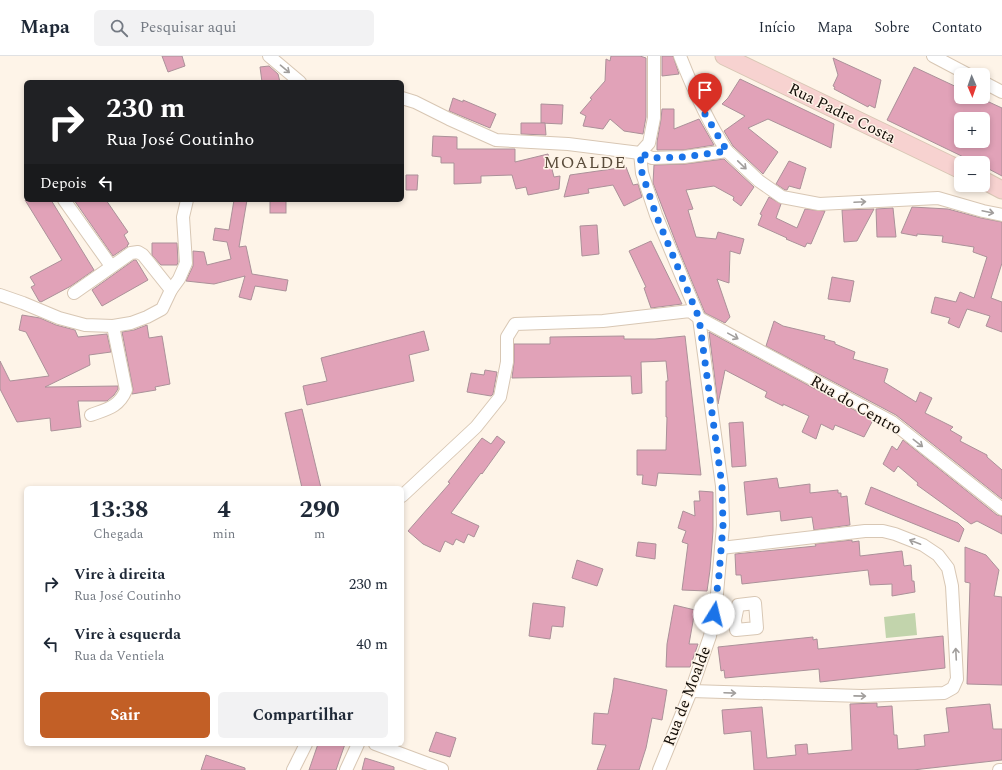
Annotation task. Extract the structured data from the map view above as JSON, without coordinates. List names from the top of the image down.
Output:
{
  "streets": {
    "street": ["Rua Padre Costa", "Rua do Centro", "Rua de Moalde"]
  },
  "crossings": [
    ["Rua do Centro", "Rua de Moalde"]
  ],
  "one_way": ["Rua do Centro"],
  "districts": ["MOALDE"],
  "north": "bottom",
  "page": {
    "header": "Mapa",
    "search": "Pesquisar aqui",
    "nav": [
      "Início",
      "Mapa",
      "Sobre",
      "Contato"
    ],
    "map_buttons": ["+", "−"],
    "turn": ["230 m", "Rua José Coutinho"],
    "then": "Depois",
    "eta": [
      "13:38",
      "Chegada",
      "4",
      "min",
      "290",
      "m"
    ],
    "list": [
      {
        "name": "Vire à direita",
        "note": "Rua José Coutinho",
        "value": "230 m"
      },
      {
        "name": "Vire à esquerda",
        "note": "Rua da Ventiela",
        "value": "40 m"
      }
    ],
    "buttons": ["Sair", "Compartilhar"]
  }
}
